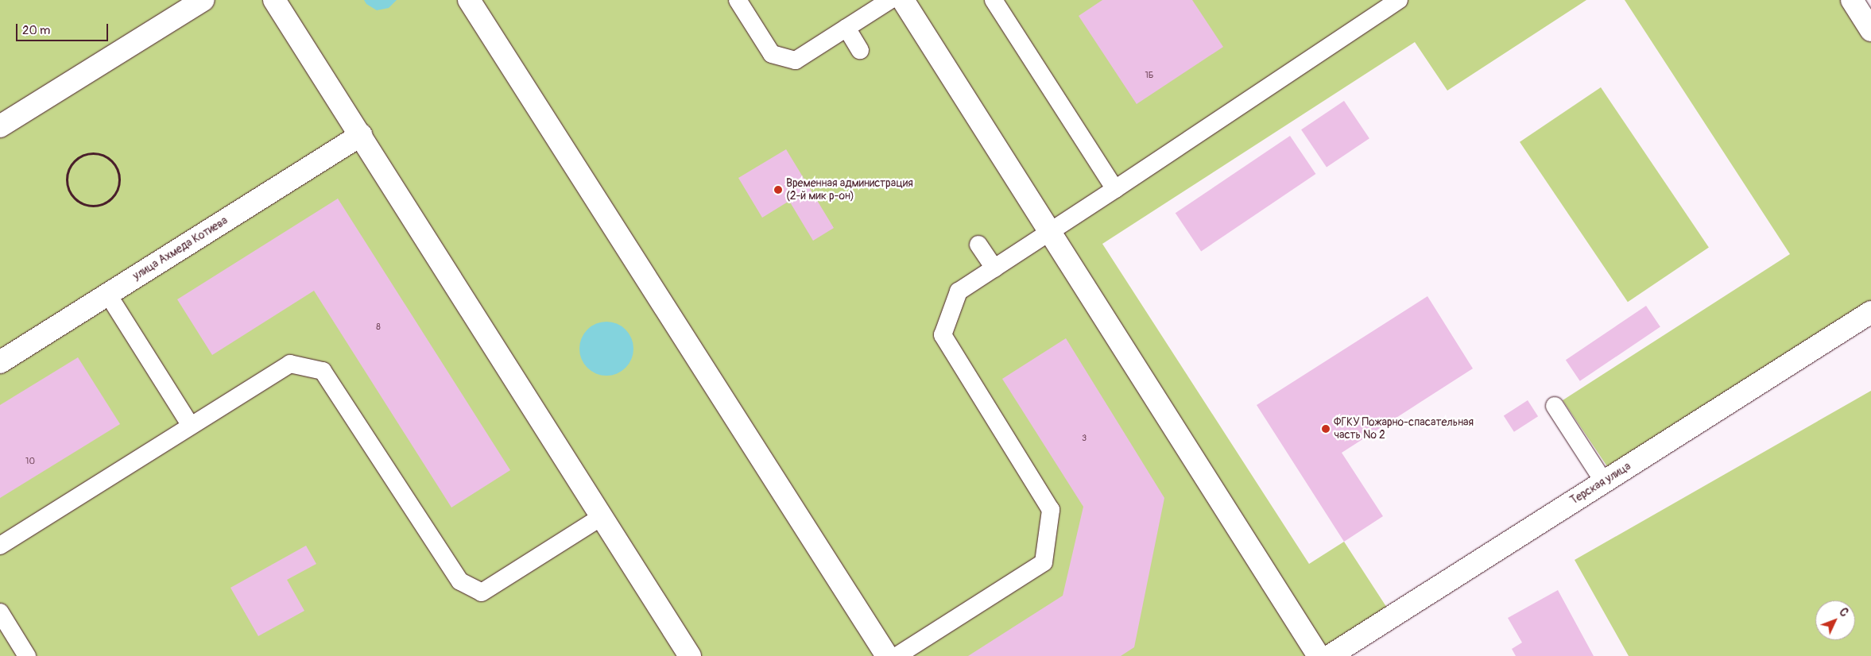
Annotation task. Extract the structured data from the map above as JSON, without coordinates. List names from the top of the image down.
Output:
{
  "streets": {
    "street": ["улица Ахмеда Котиева", "Терская улица"]
  },
  "places": ["Временная администрация (2-й мик р-он)", "ФГКУ Пожарно-спасательная часть № 2"],
  "house_numbers": [
    "1Б",
    "8",
    "3",
    "10"
  ],
  "scale_bar": "20 m",
  "north": "top right"
}
